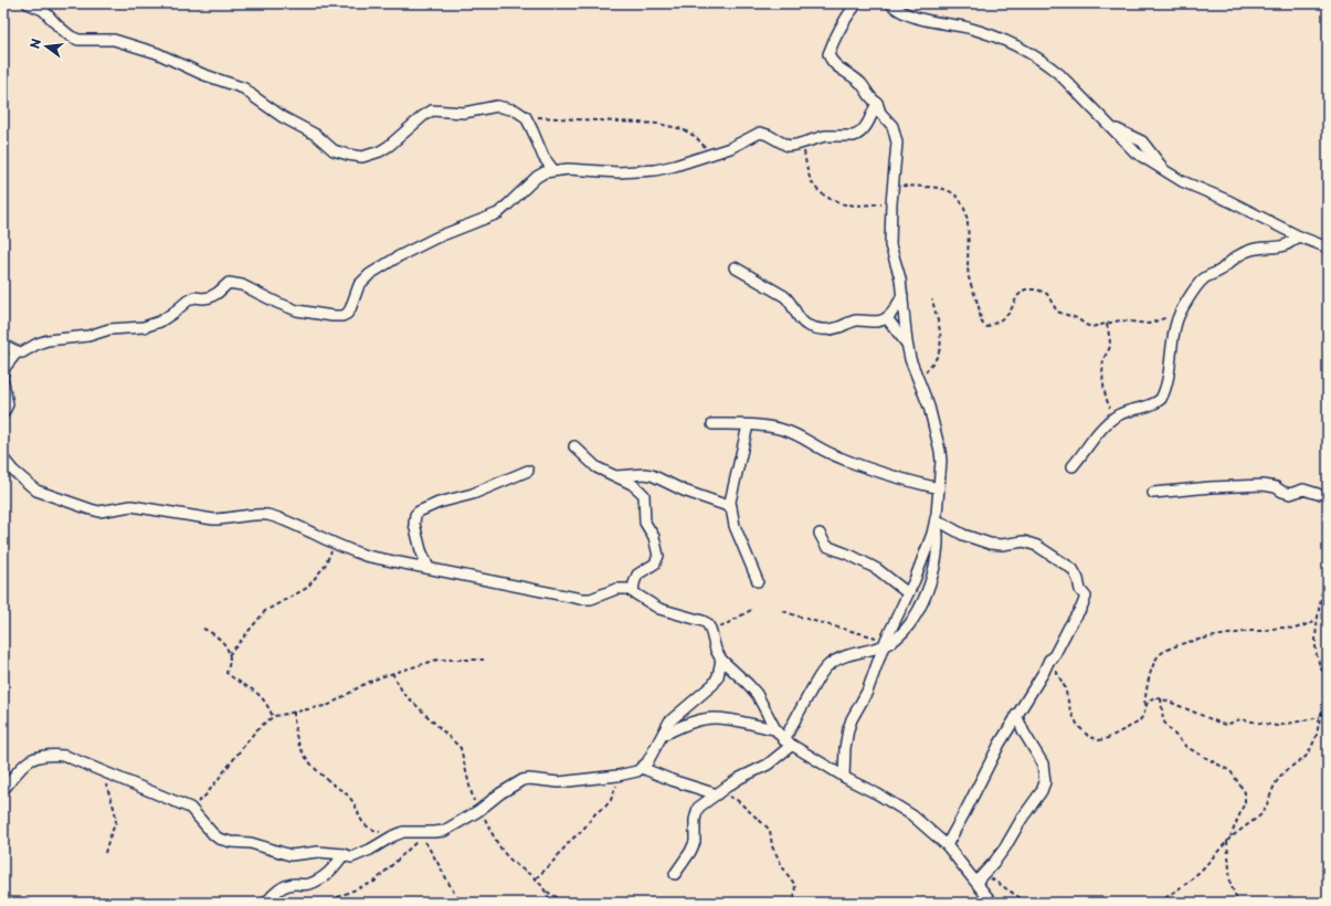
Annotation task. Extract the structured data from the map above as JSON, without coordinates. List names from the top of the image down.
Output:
{
  "north": "left"
}
